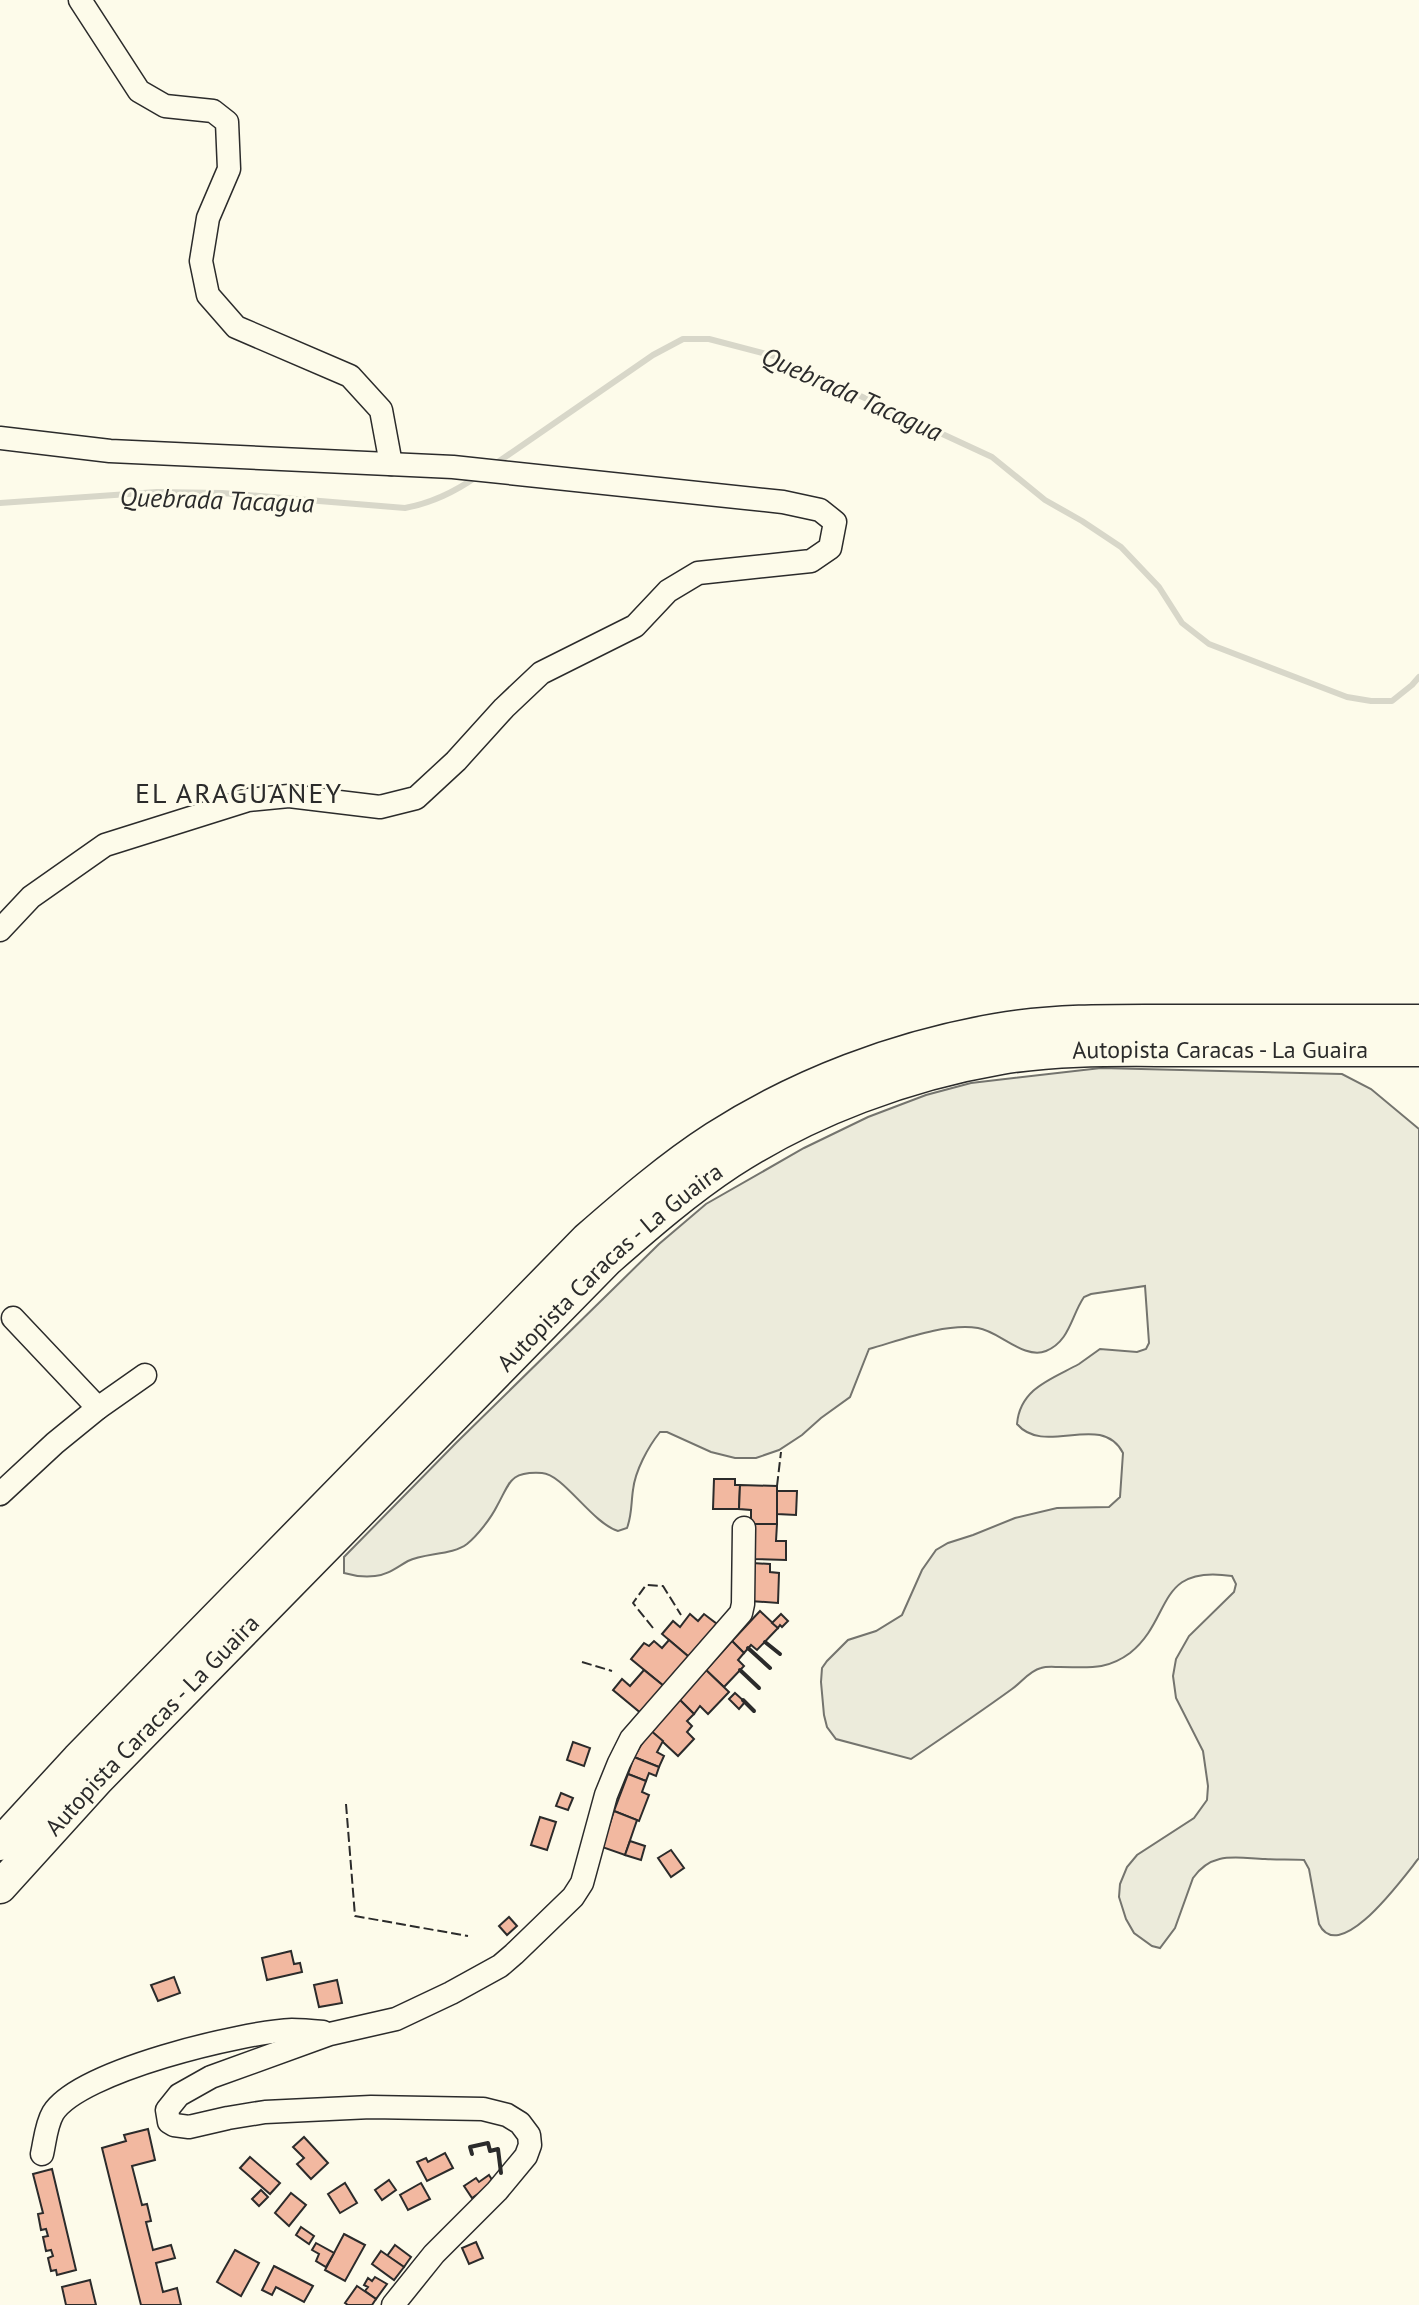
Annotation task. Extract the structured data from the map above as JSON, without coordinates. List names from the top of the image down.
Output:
{
  "streets": {
    "highway": ["Autopista Caracas - La Guaira"]
  },
  "districts": ["EL ARAGUANEY"],
  "water": ["Quebrada Tacagua"]
}
